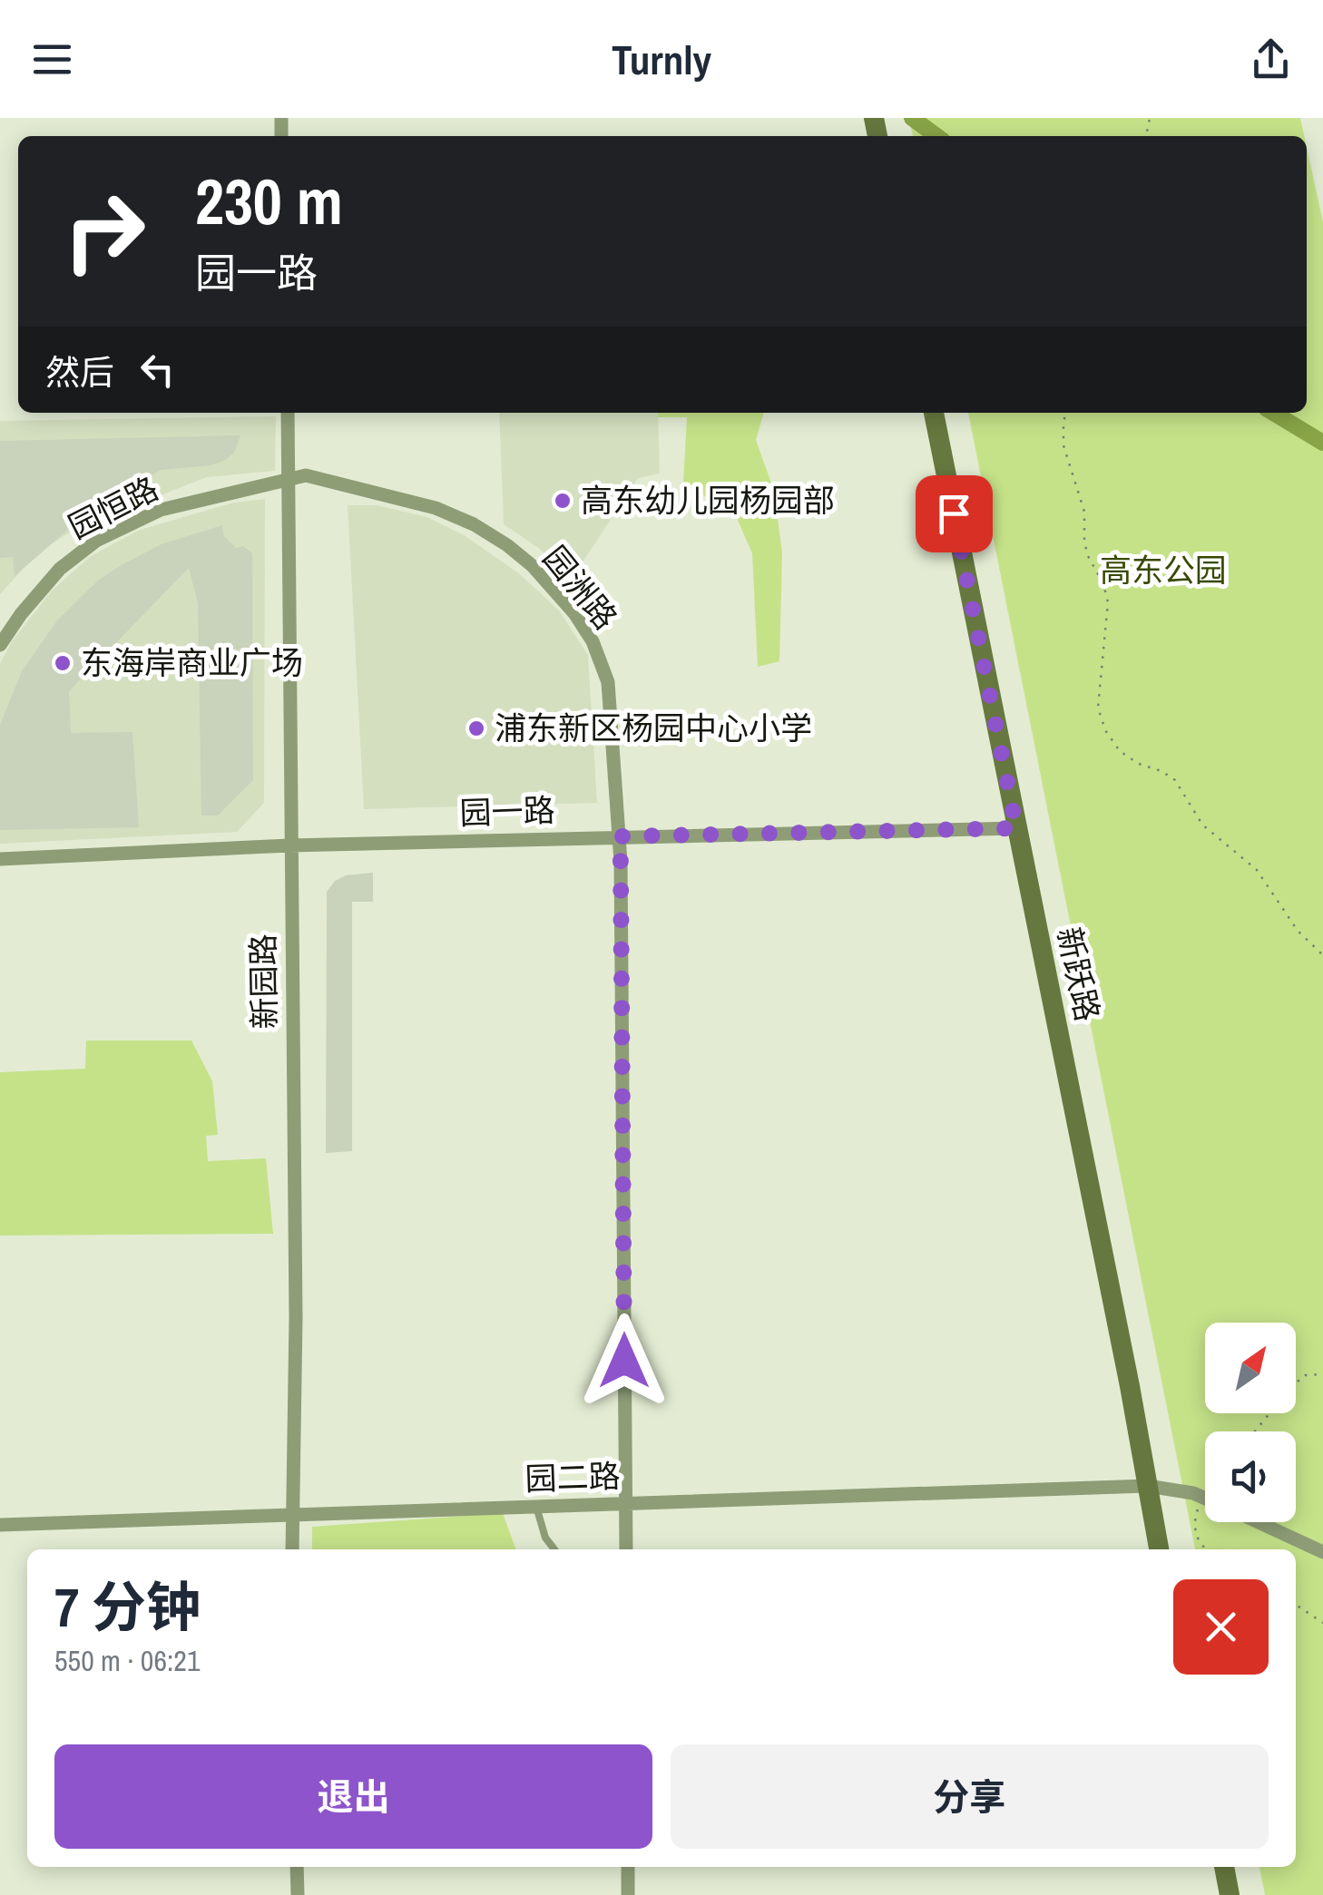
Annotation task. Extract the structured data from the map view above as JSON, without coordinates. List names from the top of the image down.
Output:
{
  "streets": {
    "street": [
      "园恒路",
      "园洲路",
      "园一路",
      "新跃路",
      "新园路",
      "园二路"
    ]
  },
  "crossings": [
    ["园恒路", "园洲路"],
    ["园恒路", "新园路"],
    ["园洲路", "园一路"],
    ["园洲路", "新园路"],
    ["园洲路", "园二路"],
    ["园一路", "新跃路"],
    ["园一路", "新园路"],
    ["新跃路", "园二路"],
    ["新园路", "园二路"]
  ],
  "parks": ["高东公园"],
  "places": ["高东幼儿园杨园部", "东海岸商业广场", "浦东新区杨园中心小学"],
  "north": "top right",
  "page": {
    "header": "Turnly",
    "turn": ["230 m", "园一路"],
    "then": "然后",
    "heading": ["7 分钟", "550 m · 06:21"],
    "buttons": ["退出", "分享"]
  }
}
